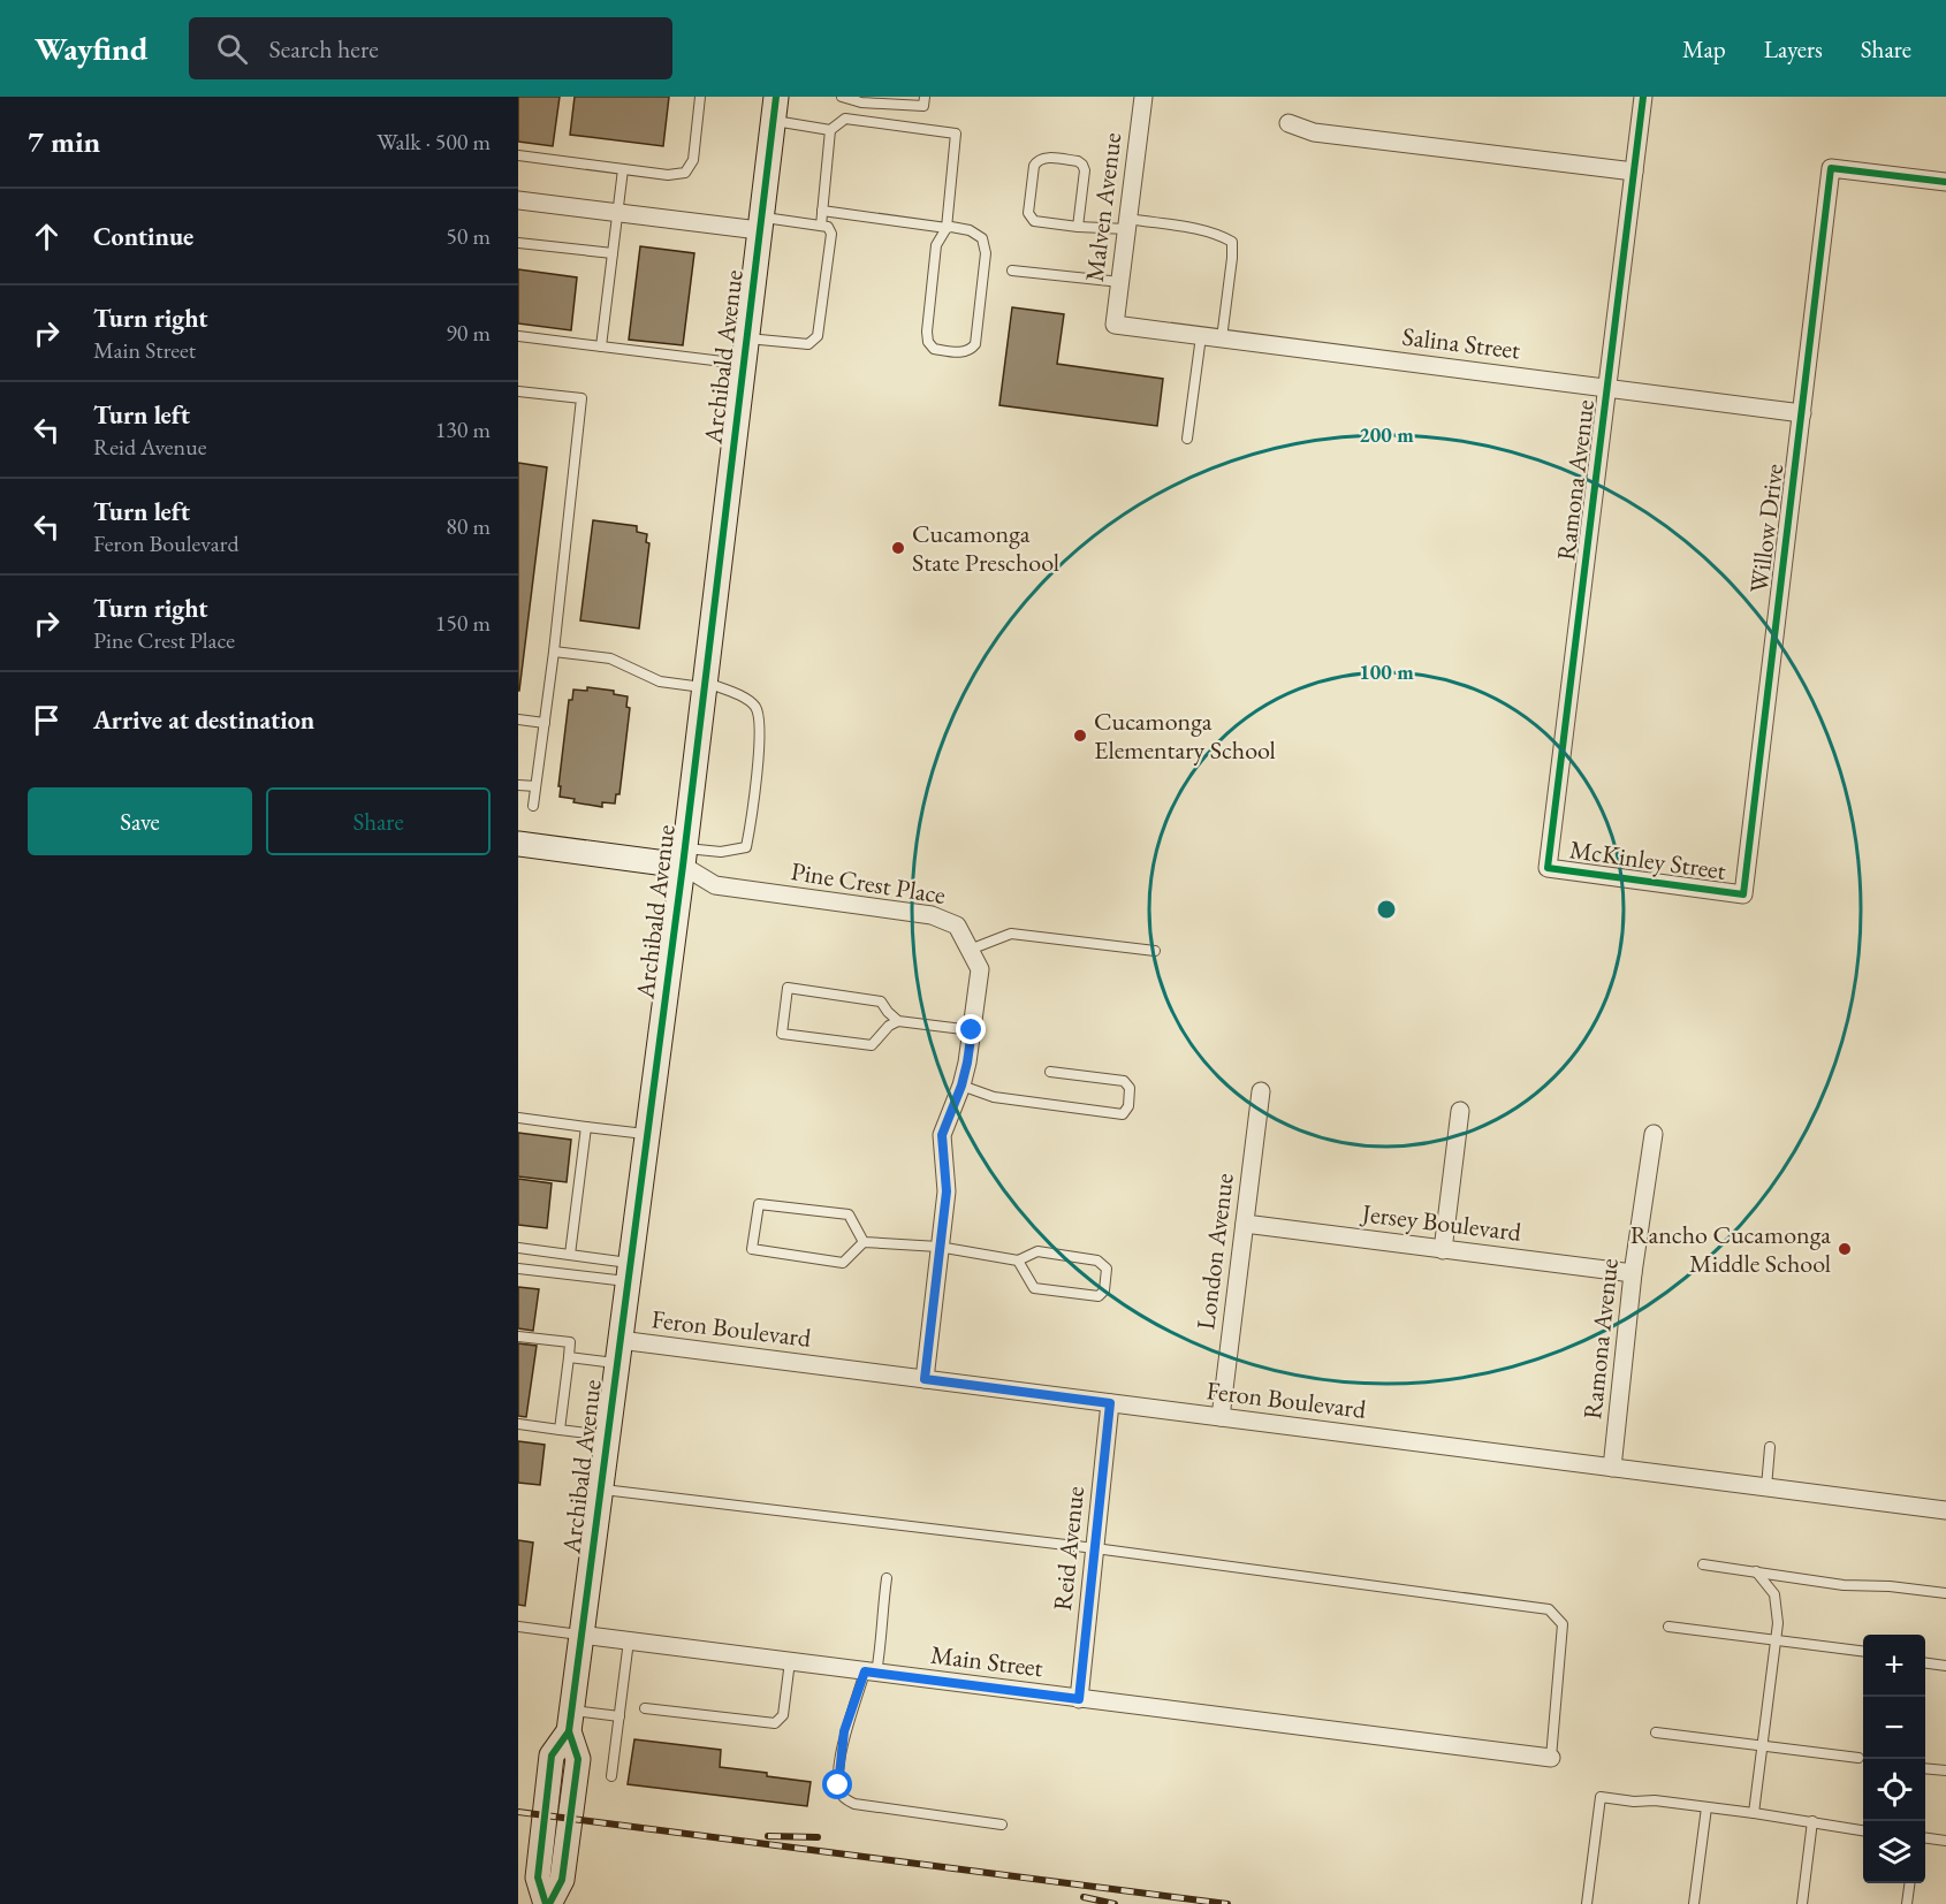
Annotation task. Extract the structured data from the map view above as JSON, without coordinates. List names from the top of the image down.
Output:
{
  "streets": {
    "main road": ["Archibald Avenue"],
    "street": [
      "Malven Avenue",
      "Salina Street",
      "Ramona Avenue",
      "Willow Drive",
      "McKinley Street",
      "Pine Crest Place",
      "Jersey Boulevard",
      "London Avenue",
      "Feron Boulevard",
      "Reid Avenue",
      "Main Street"
    ]
  },
  "crossings": [
    ["Malven Avenue", "Salina Street"],
    ["Salina Street", "Ramona Avenue"],
    ["Salina Street", "Willow Drive"],
    ["Archibald Avenue", "Pine Crest Place"],
    ["Archibald Avenue", "Feron Boulevard"],
    ["Archibald Avenue", "Main Street"],
    ["Ramona Avenue", "McKinley Street"],
    ["Ramona Avenue", "Jersey Boulevard"],
    ["Ramona Avenue", "Feron Boulevard"],
    ["Willow Drive", "McKinley Street"],
    ["Pine Crest Place", "Feron Boulevard"],
    ["Jersey Boulevard", "London Avenue"],
    ["London Avenue", "Feron Boulevard"],
    ["Feron Boulevard", "Reid Avenue"],
    ["Reid Avenue", "Main Street"]
  ],
  "places": ["Cucamonga State Preschool", "Cucamonga Elementary School", "Rancho Cucamonga Middle School"],
  "page": {
    "header": "Wayfind",
    "search": "Search here",
    "nav": ["Map", "Layers", "Share"],
    "heading": ["7 min", "Walk · 500 m"],
    "list": [
      ["Continue", "50 m"],
      ["Turn right", "Main Street", "90 m"],
      ["Turn left", "Reid Avenue", "130 m"],
      ["Turn left", "Feron Boulevard", "80 m"],
      ["Turn right", "Pine Crest Place", "150 m"],
      "Arrive at destination"
    ],
    "buttons": ["Save", "Share"],
    "map_buttons": ["+", "−"]
  },
  "rings": ["200 m", "100 m"]
}
